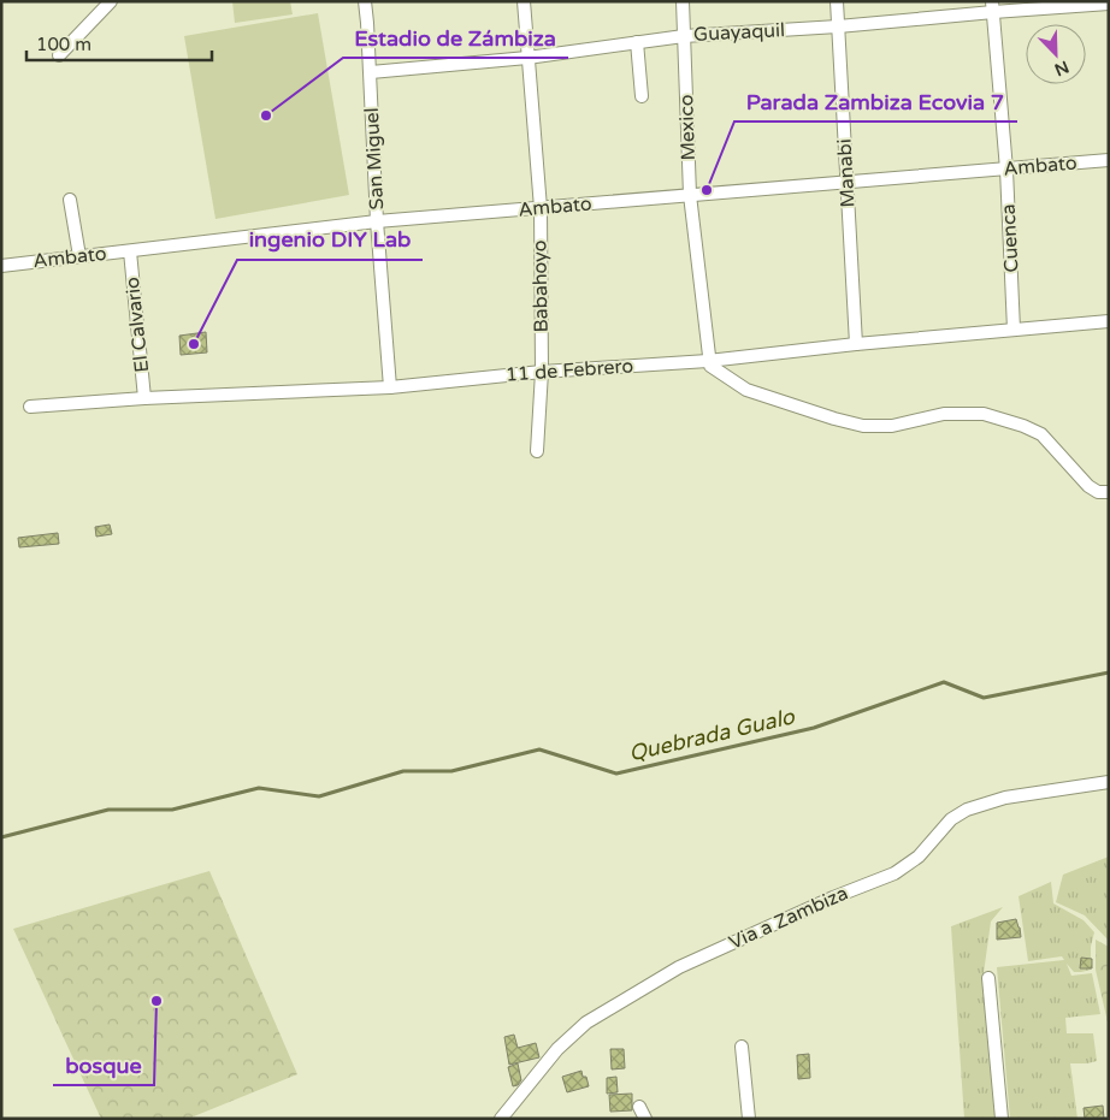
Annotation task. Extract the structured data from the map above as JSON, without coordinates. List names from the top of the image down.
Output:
{
  "streets": {
    "street": [
      "Guayaquil",
      "Mexico",
      "San Miguel",
      "Ambato",
      "Manabi",
      "Cuenca",
      "Babahoyo",
      "El Calvario",
      "11 de Febrero",
      "Via a Zambiza"
    ]
  },
  "crossings": [
    ["Guayaquil", "Mexico"],
    ["Guayaquil", "San Miguel"],
    ["Guayaquil", "Manabi"],
    ["Guayaquil", "Cuenca"],
    ["Guayaquil", "Babahoyo"],
    ["Mexico", "Ambato"],
    ["Mexico", "11 de Febrero"],
    ["San Miguel", "Ambato"],
    ["San Miguel", "11 de Febrero"],
    ["Ambato", "Manabi"],
    ["Ambato", "Cuenca"],
    ["Ambato", "Babahoyo"],
    ["Ambato", "El Calvario"],
    ["Manabi", "11 de Febrero"],
    ["Cuenca", "11 de Febrero"],
    ["Babahoyo", "11 de Febrero"],
    ["El Calvario", "11 de Febrero"]
  ],
  "water": ["Quebrada Gualo"],
  "places": [
    "Estadio de Zámbiza",
    "Parada Zambiza Ecovia 7",
    "ingenio DIY Lab",
    "bosque"
  ],
  "scale_bar": "100 m",
  "north": "bottom right"
}
